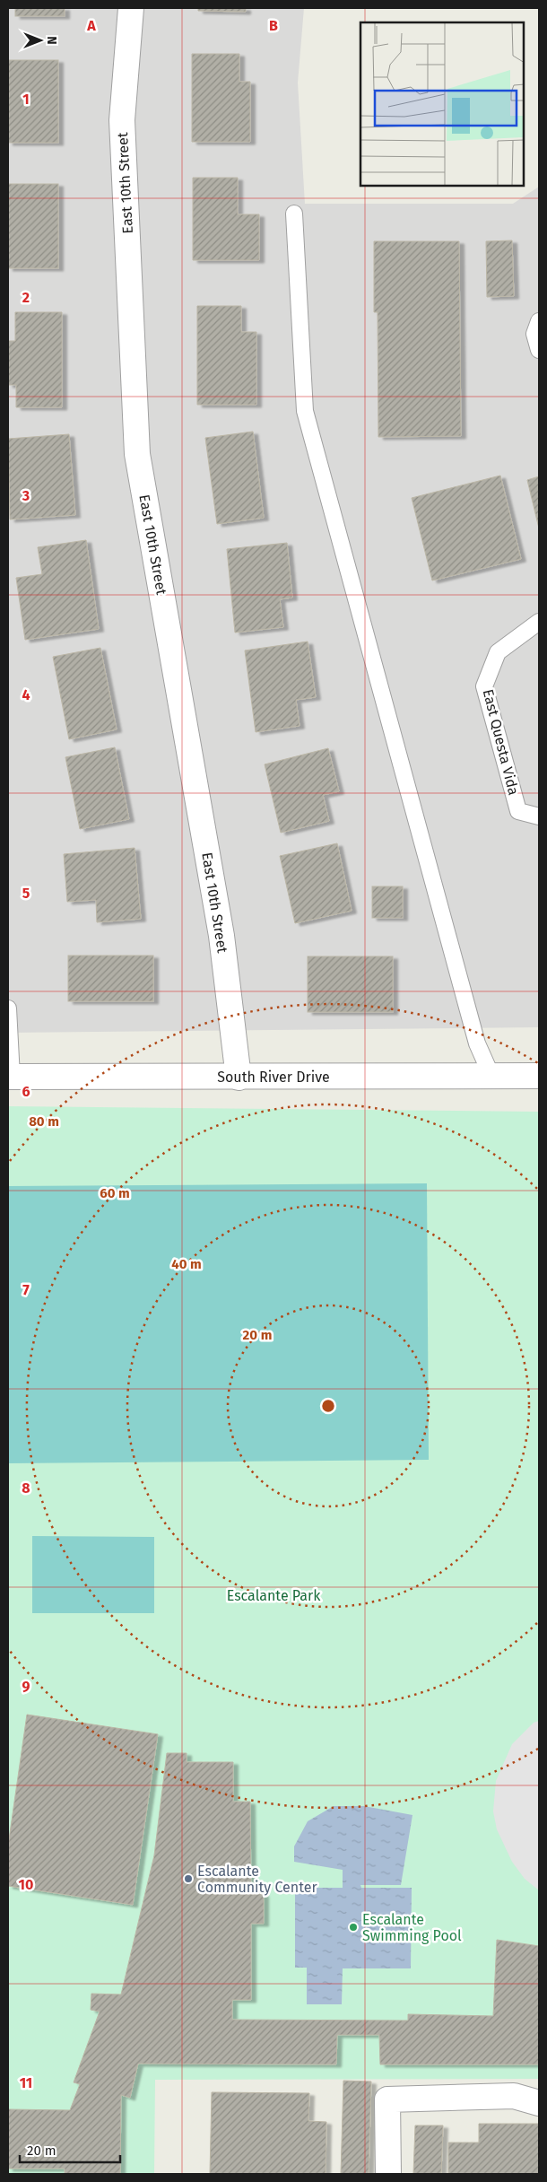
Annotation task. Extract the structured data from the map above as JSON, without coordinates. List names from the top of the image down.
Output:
{
  "streets": {
    "street": ["East 10th Street", "South River Drive"],
    "lane": ["East Questa Vida"]
  },
  "crossings": [
    ["East 10th Street", "South River Drive"]
  ],
  "parks": ["Escalante Park"],
  "places": ["Escalante Community Center", "Escalante Swimming Pool"],
  "scale_bar": "20 m",
  "north": "right",
  "grid": {
    "columns": ["A", "B"],
    "rows": [
      "1",
      "2",
      "3",
      "4",
      "5",
      "6",
      "7",
      "8",
      "9",
      "10",
      "11"
    ]
  },
  "rings": [
    "80 m",
    "60 m",
    "40 m",
    "20 m"
  ]
}
